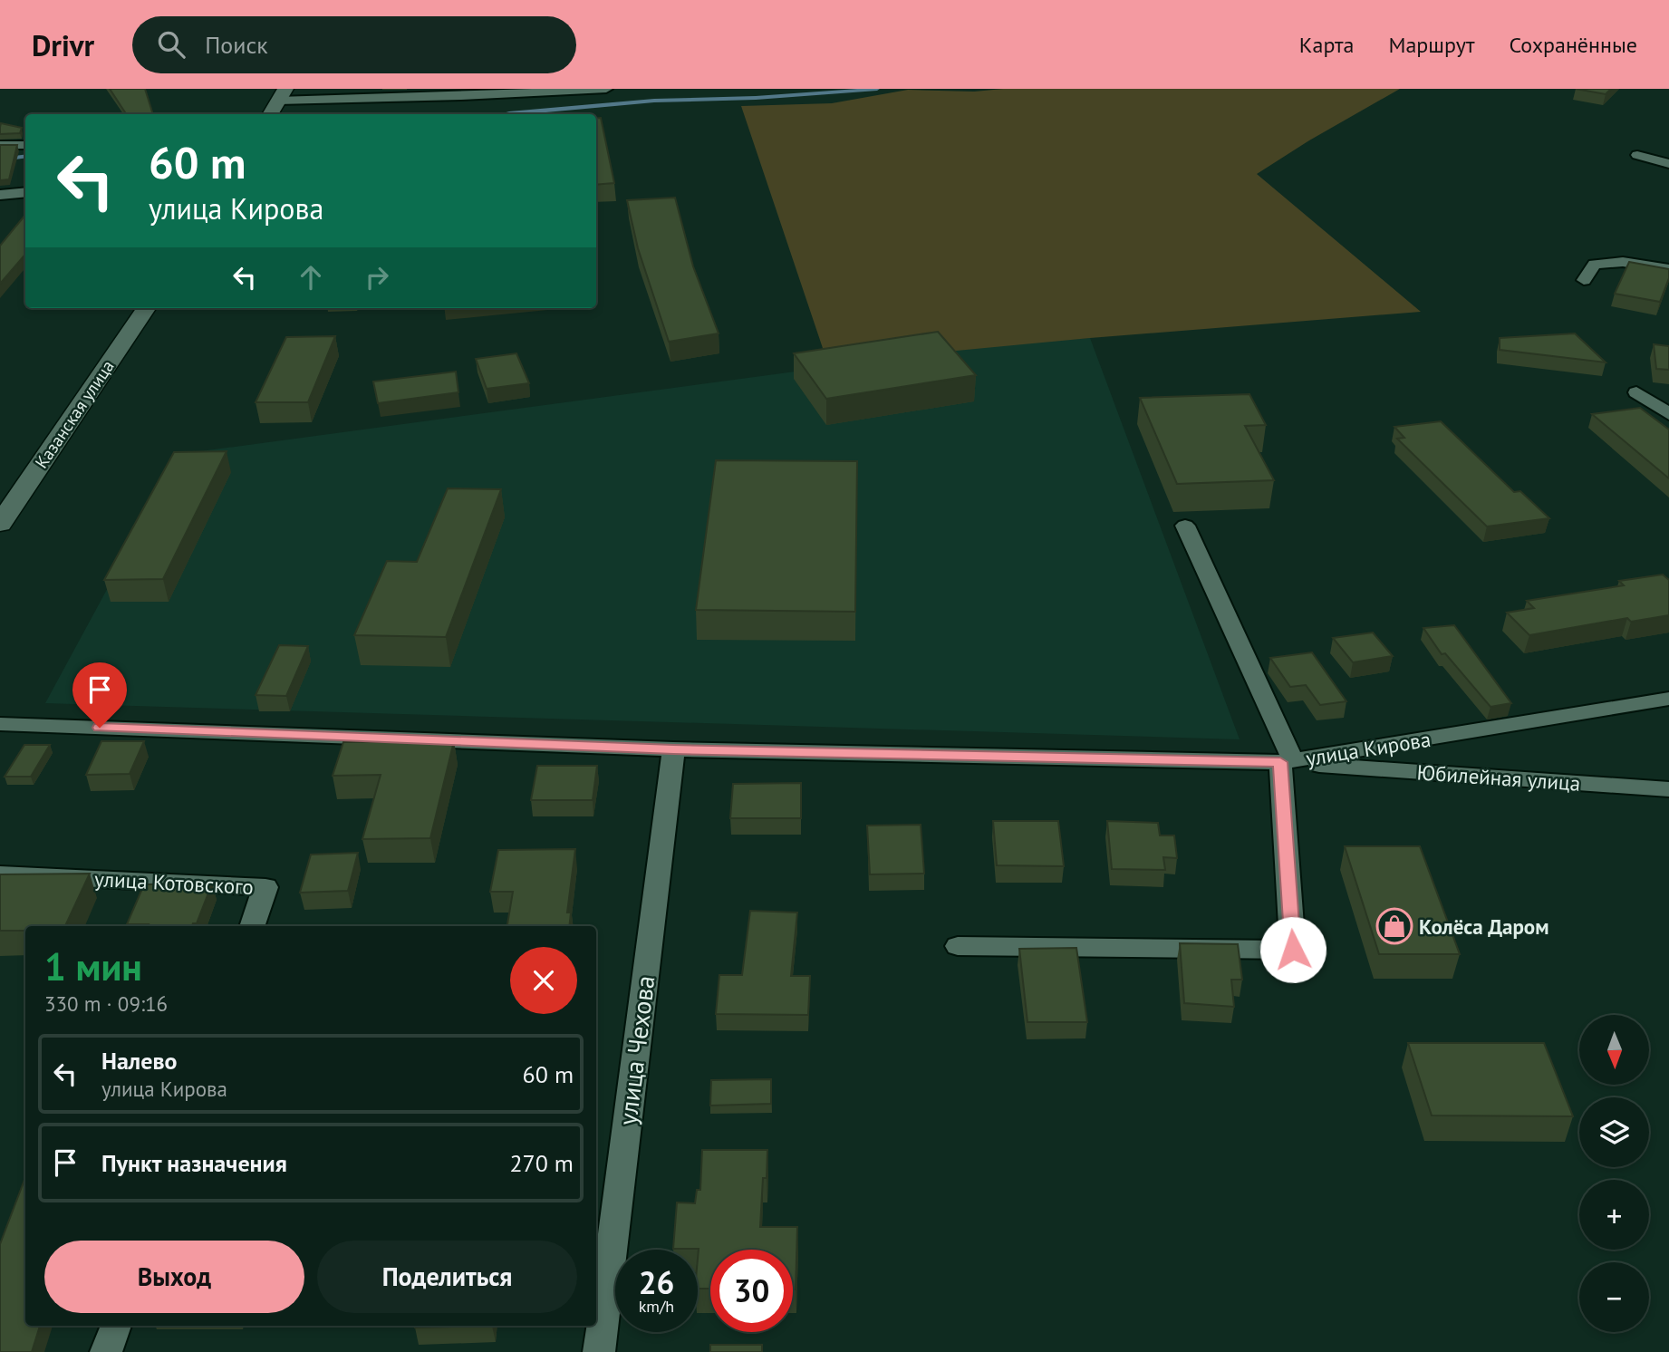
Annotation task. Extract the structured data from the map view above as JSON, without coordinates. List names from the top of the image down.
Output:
{
  "streets": {
    "street": [
      "Казанская улица",
      "улица Кирова",
      "Юбилейная улица",
      "улица Котовского",
      "улица Чехова"
    ]
  },
  "crossings": [
    ["улица Кирова", "Юбилейная улица"],
    ["улица Кирова", "улица Чехова"]
  ],
  "places": {
    "shop": ["Колёса Даром"]
  },
  "north": "bottom",
  "page": {
    "header": "Drivr",
    "search": "Поиск",
    "nav": ["Карта", "Маршрут", "Сохранённые"],
    "turn": ["60 m", "улица Кирова"],
    "heading": ["1 мин", "330 m · 09:16"],
    "map_buttons": ["+", "−"],
    "list": [
      {
        "name": "Налево",
        "note": "улица Кирова",
        "value": "60 m"
      },
      {
        "name": "Пункт назначения",
        "value": "270 m"
      }
    ],
    "buttons": ["Выход", "Поделиться"],
    "speed": "26 km/h",
    "limit": "30"
  }
}
